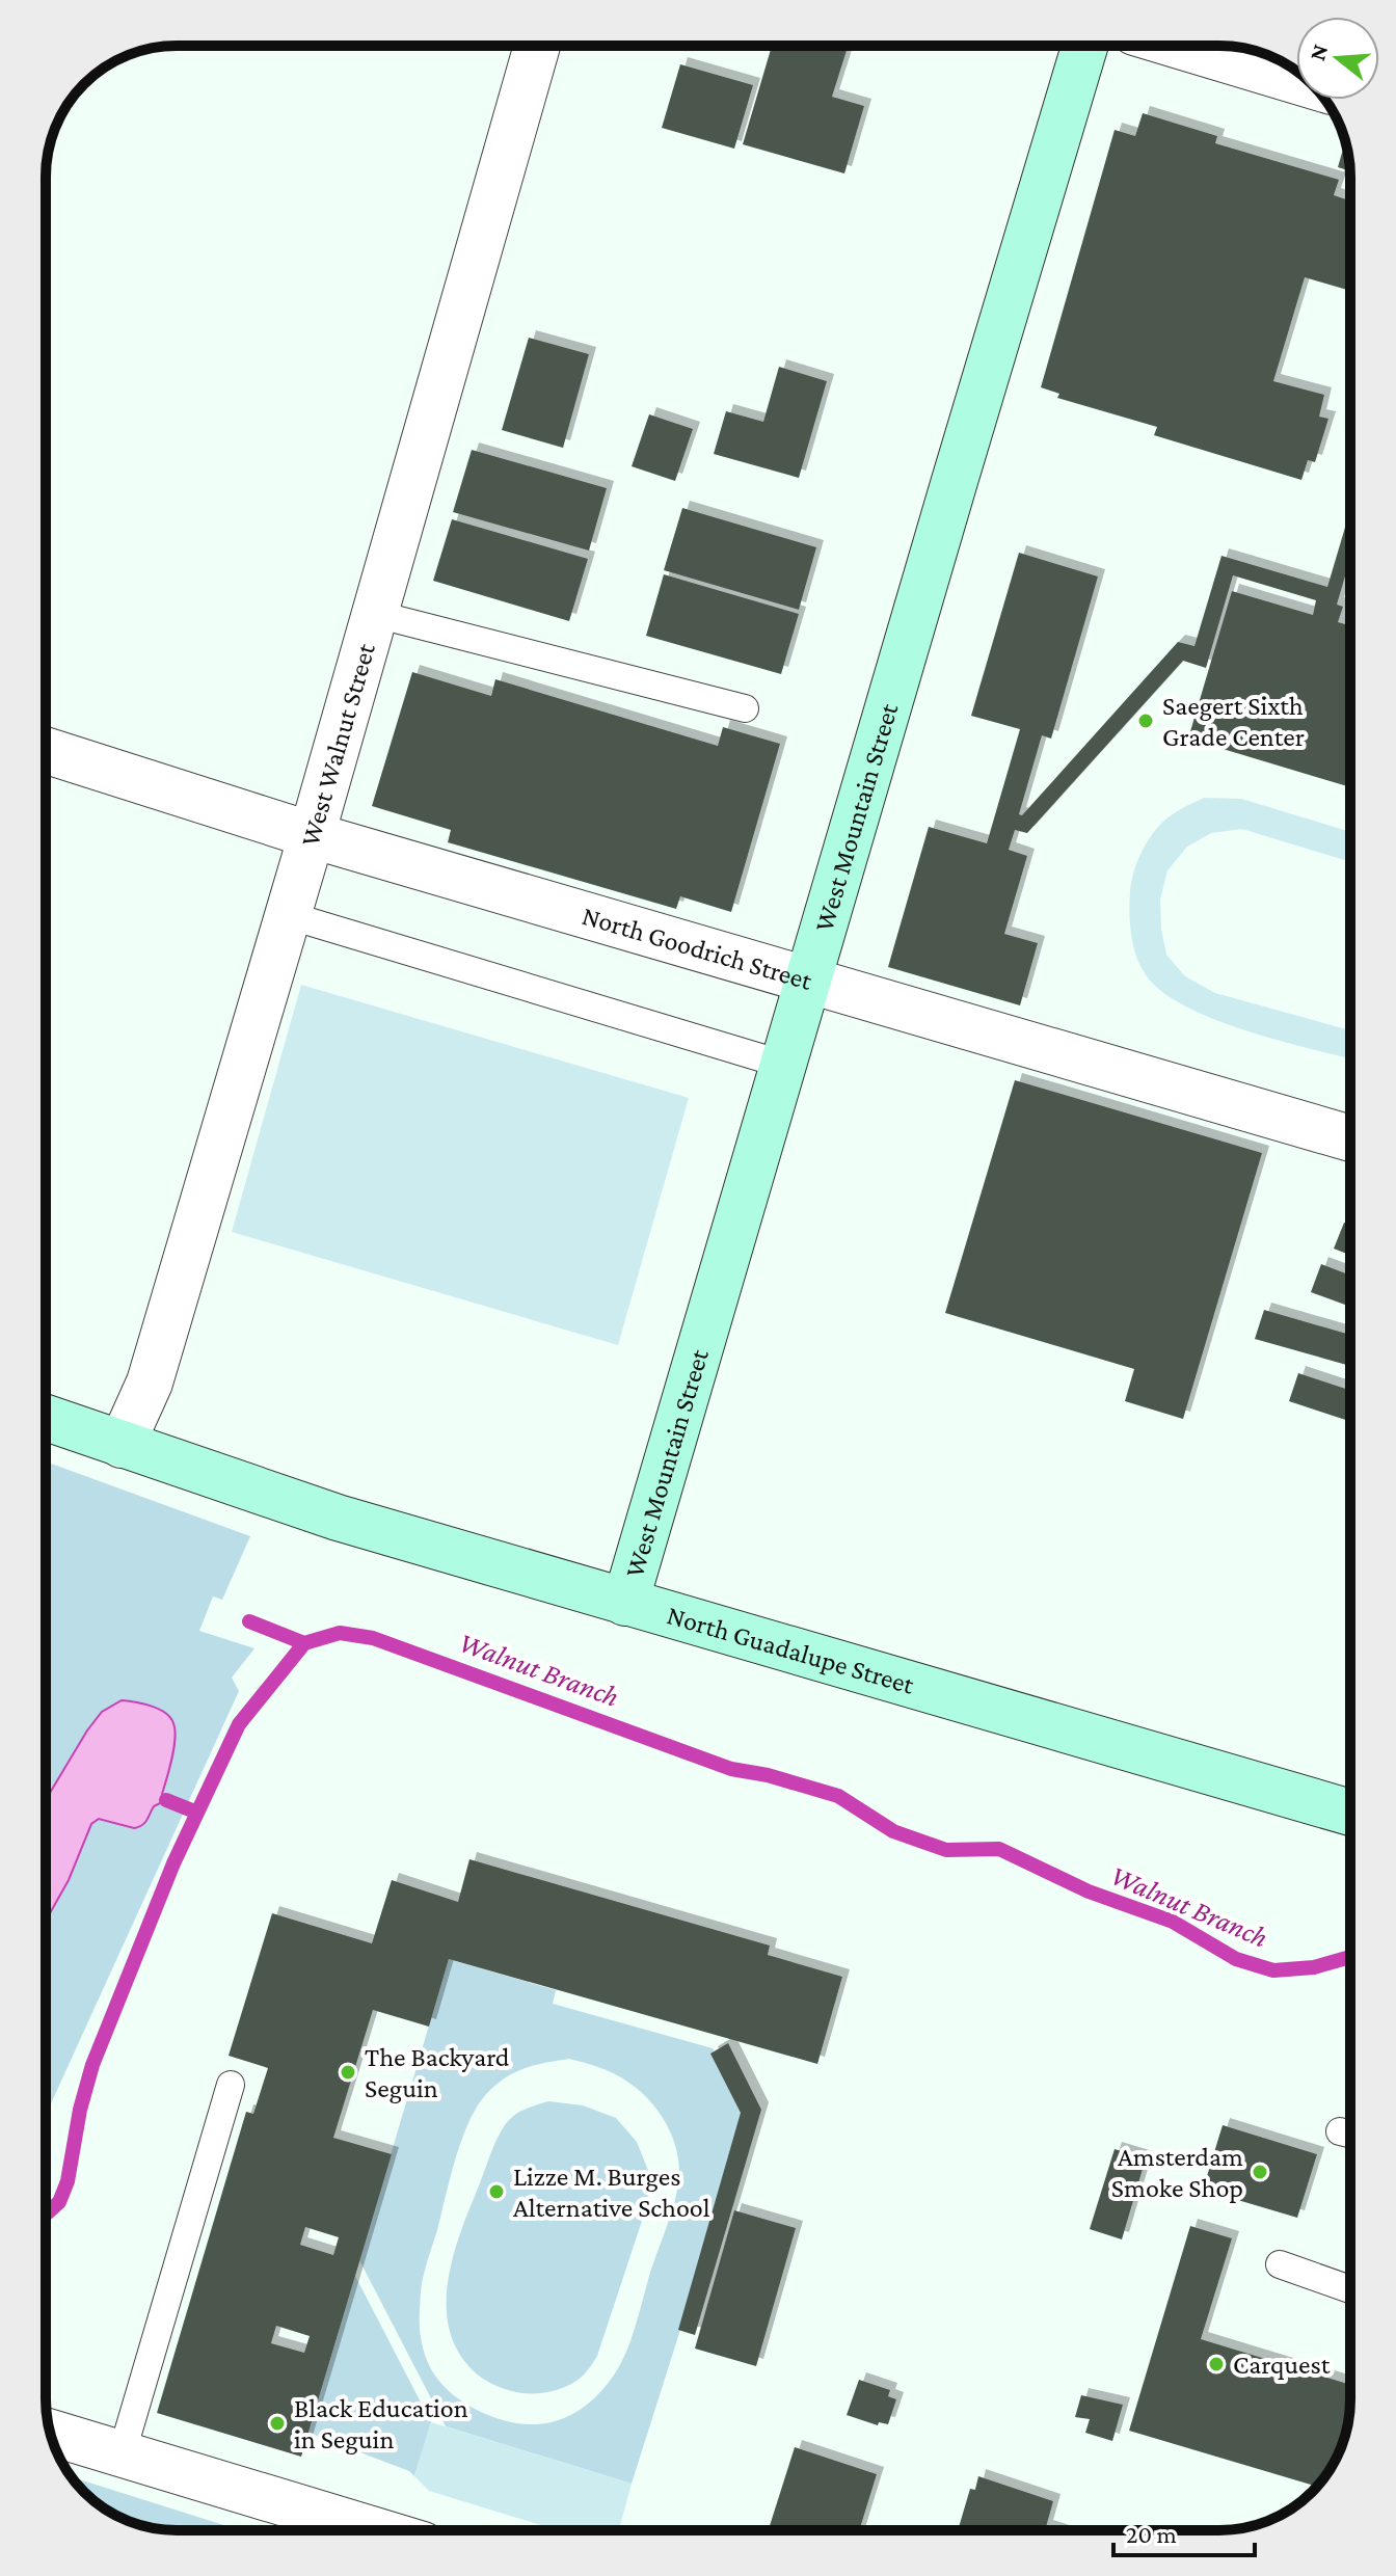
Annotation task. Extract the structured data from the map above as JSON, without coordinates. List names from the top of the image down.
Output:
{
  "streets": {
    "street": [
      "West Walnut Street",
      "West Mountain Street",
      "North Goodrich Street",
      "North Guadalupe Street"
    ]
  },
  "crossings": [
    ["West Walnut Street", "North Goodrich Street"],
    ["West Walnut Street", "North Guadalupe Street"],
    ["West Mountain Street", "North Goodrich Street"],
    ["West Mountain Street", "North Guadalupe Street"]
  ],
  "water": ["Walnut Branch"],
  "places": [
    "Saegert Sixth Grade Center",
    "The Backyard Seguin",
    "Amsterdam Smoke Shop",
    "Lizze M. Burges Alternative School",
    "Carquest",
    "Black Education in Seguin"
  ],
  "scale_bar": "20 m",
  "north": "left"
}
